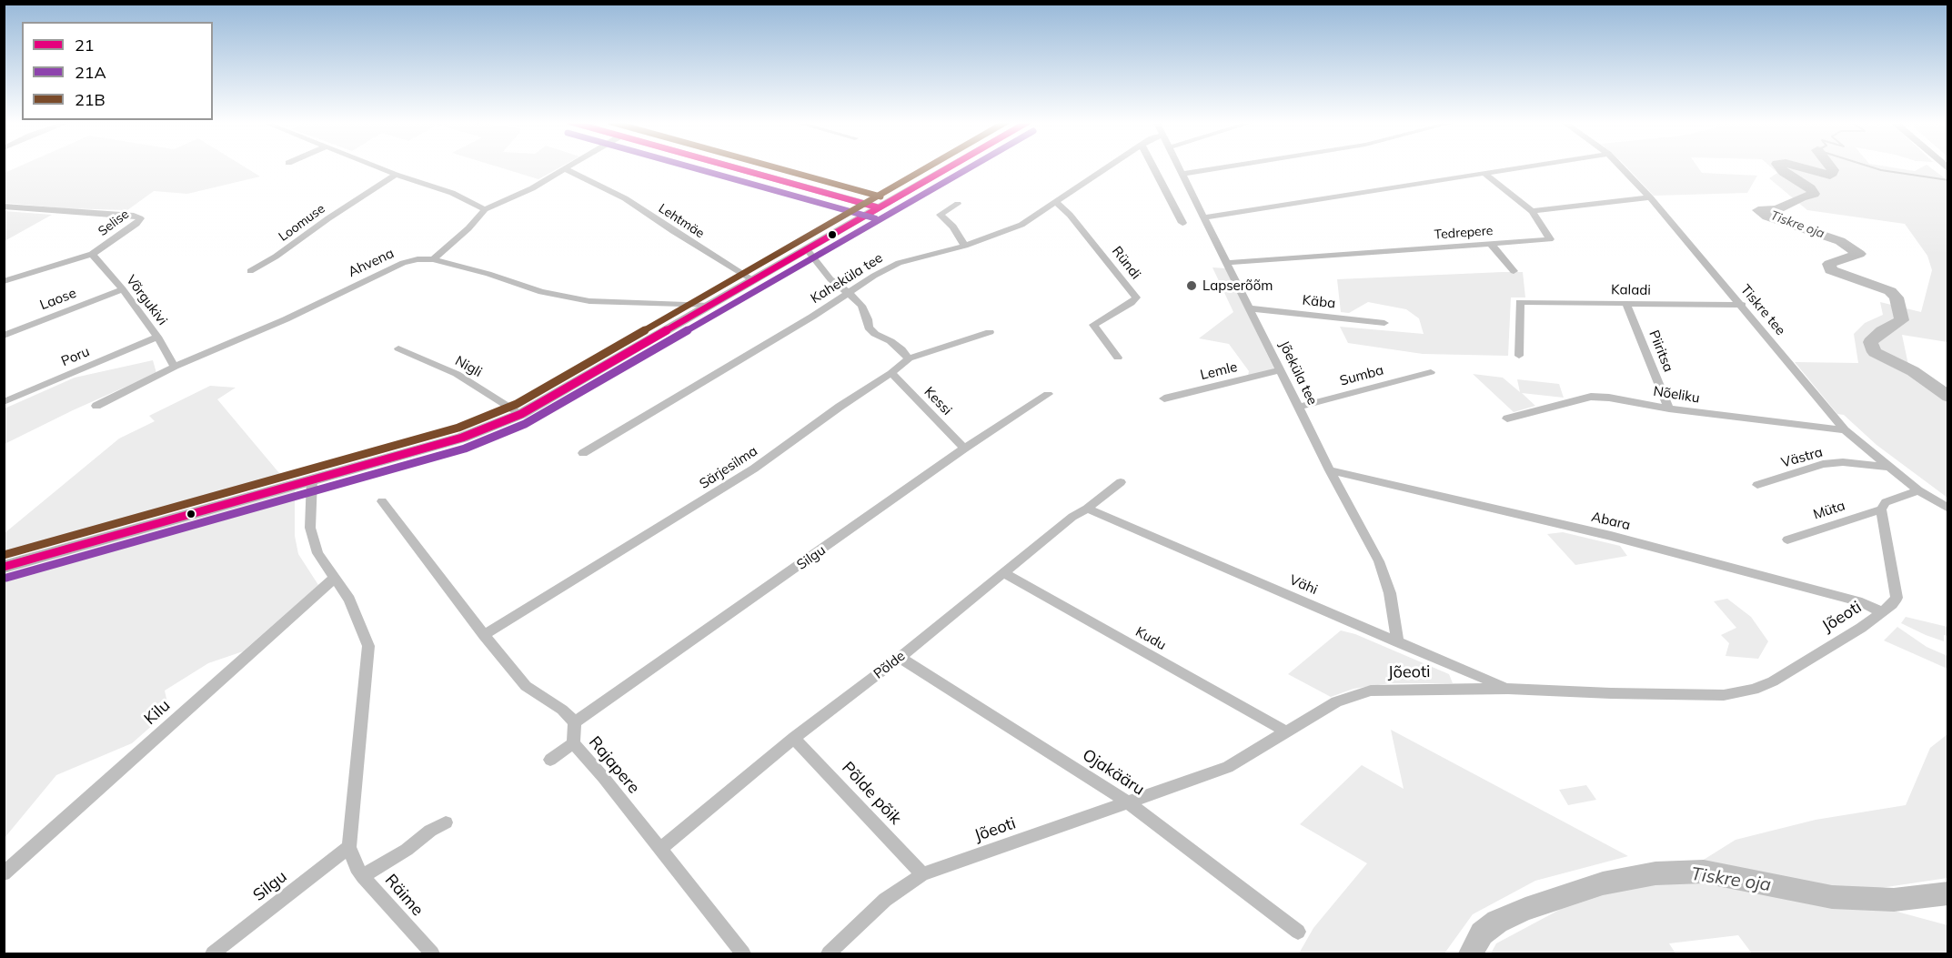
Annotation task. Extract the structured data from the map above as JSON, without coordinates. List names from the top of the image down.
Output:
{
  "streets": {
    "street": [
      "Lehtmäe",
      "Selise",
      "Loomuse",
      "Tedrepere",
      "Ahvena",
      "Ründi",
      "Kaheküla tee",
      "Kaladi",
      "Laose",
      "Võrgukivi",
      "Käba",
      "Tiskre tee",
      "Piiritsa",
      "Poru",
      "Nigli",
      "Lemle",
      "Jõeküla tee",
      "Sumba",
      "Nõeliku",
      "Kessi",
      "Västra",
      "Särjesilma",
      "Müta",
      "Abara",
      "Silgu",
      "Vähi",
      "Jõeoti",
      "Kudu",
      "Põlde",
      "Kilu",
      "Rajapere",
      "Ojakääru",
      "Põlde põik",
      "Räime"
    ]
  },
  "crossings": [
    ["Selise", "Võrgukivi"],
    ["Tedrepere", "Jõeküla tee"],
    ["Ahvena", "Võrgukivi"],
    ["Ründi", "Kaheküla tee"],
    ["Kaladi", "Tiskre tee"],
    ["Kaladi", "Piiritsa"],
    ["Laose", "Võrgukivi"],
    ["Võrgukivi", "Poru"],
    ["Käba", "Jõeküla tee"],
    ["Tiskre tee", "Nõeliku"],
    ["Tiskre tee", "Västra"],
    ["Piiritsa", "Nõeliku"],
    ["Lemle", "Jõeküla tee"],
    ["Jõeküla tee", "Sumba"],
    ["Jõeküla tee", "Abara"],
    ["Jõeküla tee", "Vähi"],
    ["Kessi", "Särjesilma"],
    ["Kessi", "Silgu"],
    ["Müta", "Jõeoti"],
    ["Abara", "Jõeoti"],
    ["Silgu", "Rajapere"],
    ["Silgu", "Räime"],
    ["Vähi", "Jõeoti"],
    ["Vähi", "Põlde"],
    ["Jõeoti", "Kudu"],
    ["Jõeoti", "Ojakääru"],
    ["Jõeoti", "Põlde põik"],
    ["Kudu", "Põlde"],
    ["Põlde", "Rajapere"],
    ["Põlde", "Ojakääru"],
    ["Põlde", "Põlde põik"],
    ["Kilu", "Räime"]
  ],
  "water": ["Tiskre oja"],
  "places": ["Lapserõõm"],
  "lines": ["transit line 21", "transit line 21A", "transit line 21B"],
  "legend": ["21", "21A", "21B"]
}
